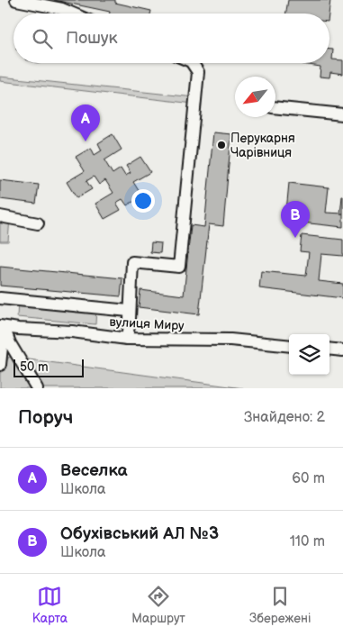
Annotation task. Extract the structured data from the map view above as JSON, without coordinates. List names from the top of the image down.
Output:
{
  "streets": {
    "street": ["вулиця Миру"]
  },
  "places": ["Перукарня Чарівниця"],
  "scale_bar": "50 m",
  "north": "bottom left",
  "page": {
    "search": "Пошук",
    "pins": ["A", "B"],
    "scale": "50 m",
    "heading": ["Поруч", "Знайдено: 2"],
    "list": [
      {
        "mark": "A",
        "name": "Веселка",
        "note": "Школа",
        "value": "60 m"
      },
      {
        "mark": "B",
        "name": "Обухівський АЛ №3",
        "note": "Школа",
        "value": "110 m"
      }
    ],
    "nav": ["Карта", "Маршрут", "Збережені"]
  }
}
